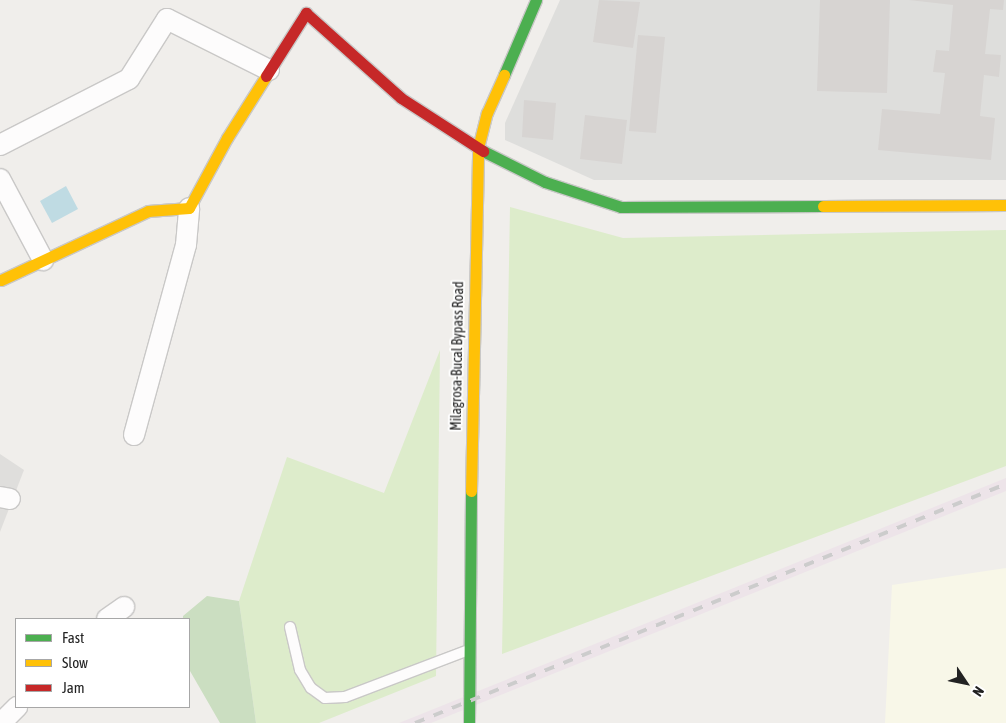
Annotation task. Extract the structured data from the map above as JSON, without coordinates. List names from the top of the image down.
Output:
{
  "streets": {
    "street": ["Milagrosa-Bucal Bypass Road"]
  },
  "legend": ["Fast", "Slow", "Jam"],
  "north": "bottom right"
}
